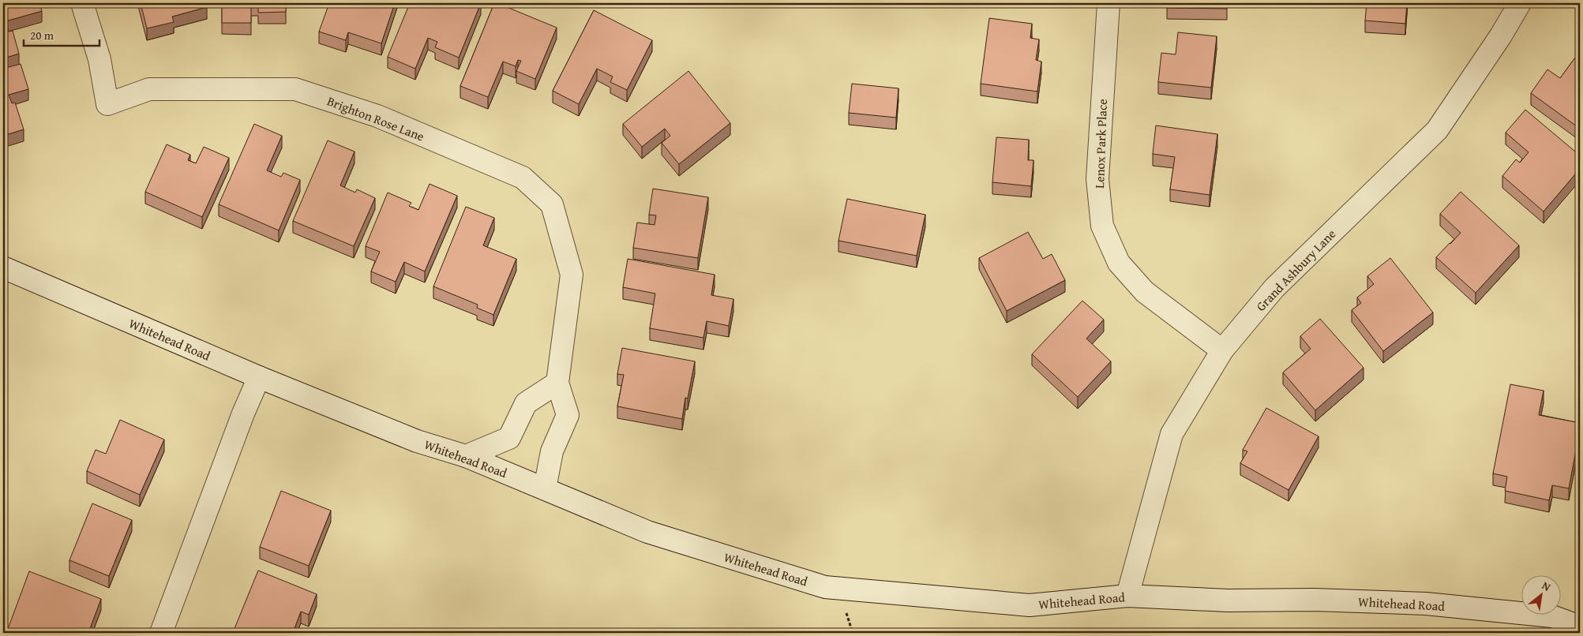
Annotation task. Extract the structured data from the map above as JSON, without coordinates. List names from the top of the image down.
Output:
{
  "streets": {
    "street": [
      "Brighton Rose Lane",
      "Lenox Park Place",
      "Grand Ashbury Lane",
      "Whitehead Road"
    ]
  },
  "crossings": [
    ["Brighton Rose Lane", "Whitehead Road"],
    ["Lenox Park Place", "Grand Ashbury Lane"],
    ["Grand Ashbury Lane", "Whitehead Road"]
  ],
  "scale_bar": "20 m",
  "north": "top right"
}
